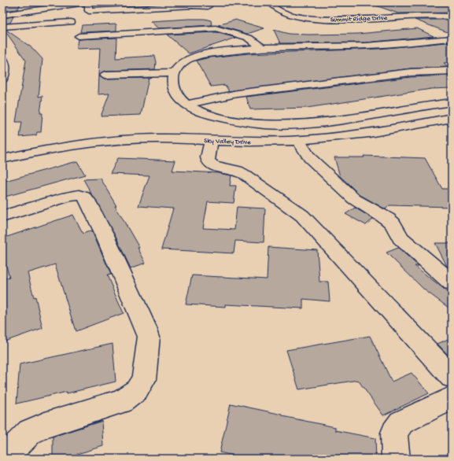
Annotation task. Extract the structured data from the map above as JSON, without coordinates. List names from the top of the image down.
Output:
{
  "streets": {
    "street": ["Summit Ridge Drive", "Sky Valley Drive"]
  }
}
